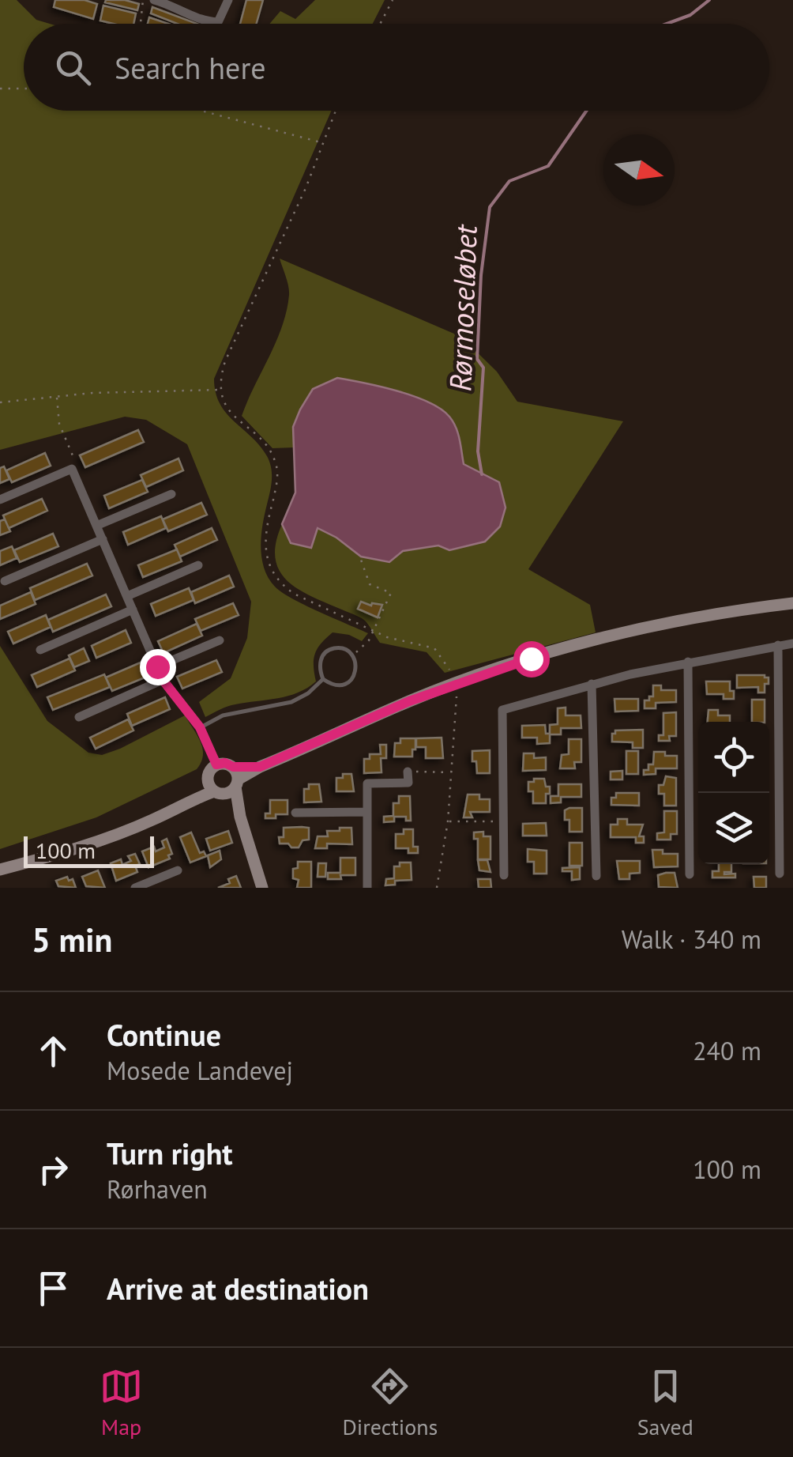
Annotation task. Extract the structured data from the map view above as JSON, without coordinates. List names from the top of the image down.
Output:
{
  "water": ["Rørmoseløbet"],
  "scale_bar": "100 m",
  "north": "right",
  "page": {
    "search": "Search here",
    "scale": "100 m",
    "heading": ["5 min", "Walk · 340 m"],
    "list": [
      ["Continue", "Mosede Landevej", "240 m"],
      ["Turn right", "Rørhaven", "100 m"],
      "Arrive at destination"
    ],
    "nav": ["Map", "Directions", "Saved"]
  }
}
